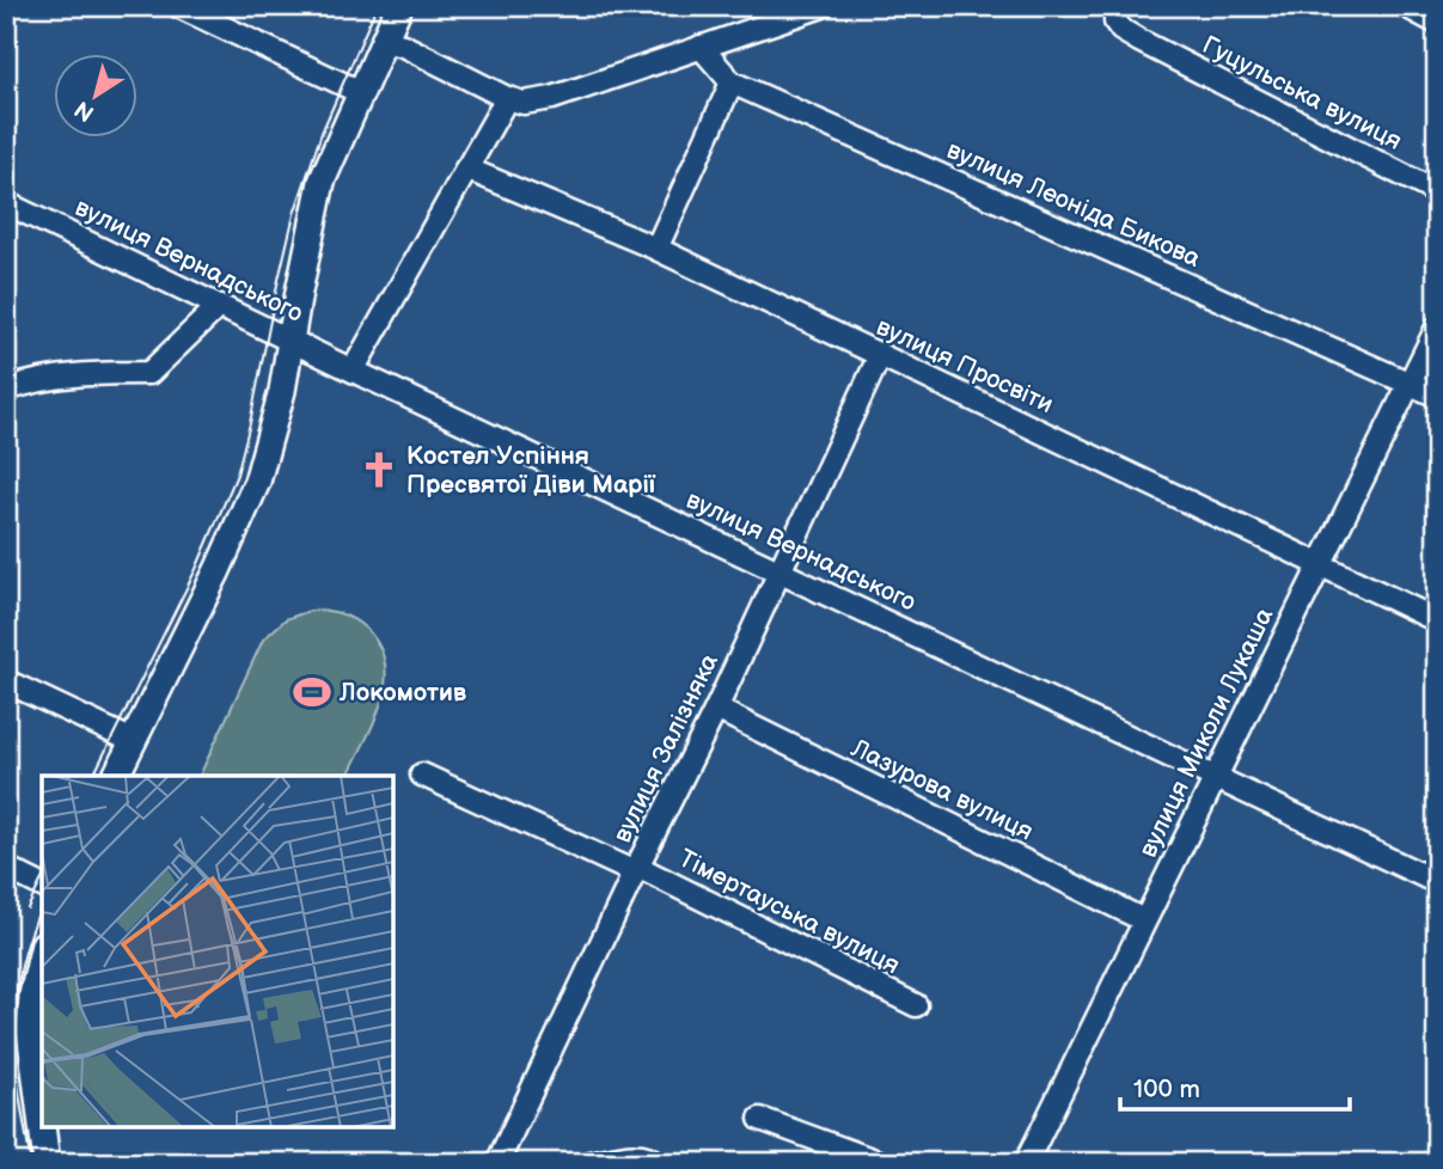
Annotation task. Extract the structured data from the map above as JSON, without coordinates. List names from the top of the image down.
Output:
{
  "streets": {
    "street": [
      "Гуцульська вулиця",
      "вулиця Леоніда Бикова",
      "вулиця Вернадського",
      "вулиця Просвіти",
      "вулиця Миколи Лукаша",
      "вулиця Залізняка",
      "Лазурова вулиця",
      "Тімертауська вулиця"
    ]
  },
  "crossings": [
    ["вулиця Леоніда Бикова", "вулиця Миколи Лукаша"],
    ["вулиця Вернадського", "вулиця Миколи Лукаша"],
    ["вулиця Вернадського", "вулиця Залізняка"],
    ["вулиця Просвіти", "вулиця Миколи Лукаша"],
    ["вулиця Просвіти", "вулиця Залізняка"],
    ["вулиця Миколи Лукаша", "Лазурова вулиця"],
    ["вулиця Залізняка", "Лазурова вулиця"],
    ["вулиця Залізняка", "Тімертауська вулиця"]
  ],
  "places": {
    "church": ["Костел Успіння Пресвятої Діви Марії"],
    "sports": ["Локомотив"]
  },
  "scale_bar": "100 m",
  "north": "bottom left"
}
